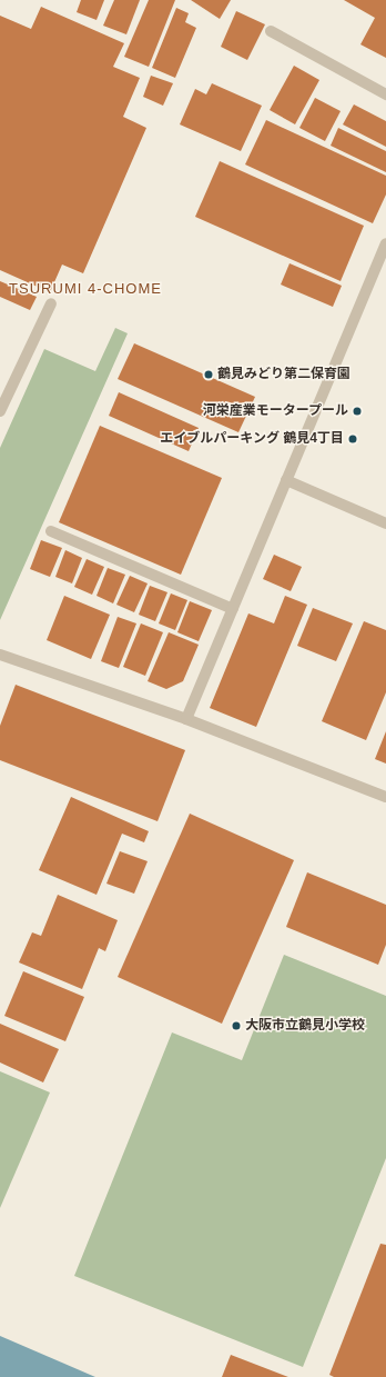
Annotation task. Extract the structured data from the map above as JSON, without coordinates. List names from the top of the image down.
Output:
{
  "districts": ["TSURUMI 4-CHOME"],
  "places": [
    "鶴見みどり第二保育園",
    "河栄産業モータープール",
    "エイブルパーキング 鶴見4丁目",
    "大阪市立鶴見小学校"
  ]
}
